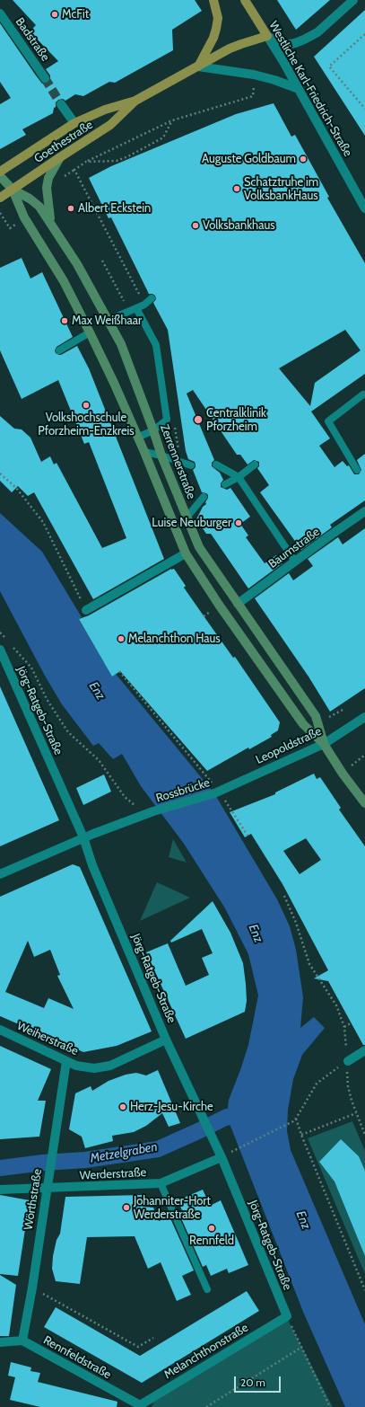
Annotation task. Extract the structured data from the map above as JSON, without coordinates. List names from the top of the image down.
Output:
{
  "streets": {
    "main road": ["Westliche Karl-Friedrich-Straße", "Goethestraße", "Zerrennerstraße"],
    "street": [
      "Badstraße",
      "Baumstraße",
      "Jörg-Ratgeb-Straße",
      "Leopoldstraße",
      "Rossbrücke",
      "Weiherstraße",
      "Werderstraße",
      "Wörthstraße",
      "Melanchthonstraße",
      "Rennfeldstraße"
    ]
  },
  "crossings": [
    ["Westliche Karl-Friedrich-Straße", "Goethestraße"],
    ["Goethestraße", "Zerrennerstraße"],
    ["Zerrennerstraße", "Baumstraße"],
    ["Zerrennerstraße", "Leopoldstraße"],
    ["Jörg-Ratgeb-Straße", "Weiherstraße"],
    ["Jörg-Ratgeb-Straße", "Werderstraße"],
    ["Jörg-Ratgeb-Straße", "Melanchthonstraße"],
    ["Leopoldstraße", "Rossbrücke"],
    ["Weiherstraße", "Wörthstraße"],
    ["Werderstraße", "Wörthstraße"],
    ["Wörthstraße", "Rennfeldstraße"],
    ["Melanchthonstraße", "Rennfeldstraße"]
  ],
  "water": ["Enz", "Metzelgraben"],
  "places": [
    "McFit",
    "Auguste Goldbaum",
    "Schatztruhe im VolksbankHaus",
    "Albert Eckstein",
    "Volksbankhaus",
    "Max Weißhaar",
    "Volkshochschule Pforzheim-Enzkreis",
    "Centralklinik Pforzheim",
    "Luise Neuburger",
    "Melanchthon Haus",
    "Herz-Jesu-Kirche",
    "Johanniter-Hort Werderstraße",
    "Rennfeld"
  ],
  "scale_bar": "20 m"
}
